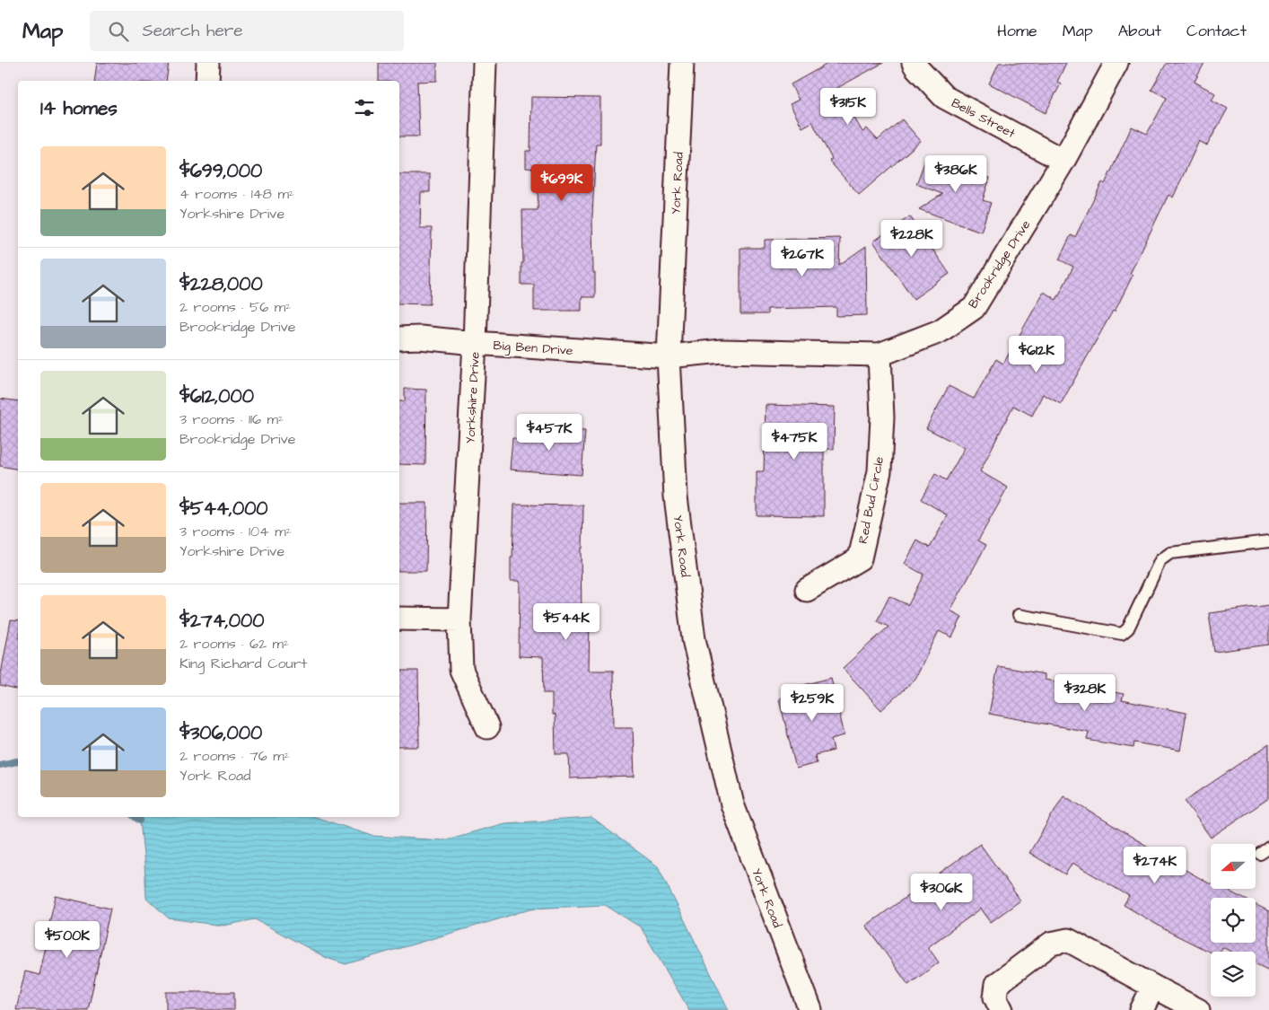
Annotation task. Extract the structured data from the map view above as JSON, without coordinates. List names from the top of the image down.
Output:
{
  "streets": {
    "street": [
      "Bells Street",
      "York Road",
      "Brookridge Drive",
      "Big Ben Drive",
      "Yorkshire Drive",
      "Red Bud Circle"
    ]
  },
  "crossings": [
    ["Bells Street", "Brookridge Drive"],
    ["York Road", "Brookridge Drive"],
    ["York Road", "Big Ben Drive"],
    ["Brookridge Drive", "Big Ben Drive"],
    ["Brookridge Drive", "Red Bud Circle"],
    ["Big Ben Drive", "Yorkshire Drive"]
  ],
  "north": "left",
  "page": {
    "header": "Map",
    "search": "Search here",
    "nav": [
      "Home",
      "Map",
      "About",
      "Contact"
    ],
    "heading": "14 homes",
    "price": [
      "$315K",
      "$386K",
      "$699K",
      "$228K",
      "$267K",
      "$612K",
      "$457K",
      "$475K",
      "$544K",
      "$328K",
      "$259K",
      "$274K",
      "$306K",
      "$500K"
    ],
    "list": [
      {
        "name": "$699,000",
        "note": "4 rooms · 148 m² · Yorkshire Drive"
      },
      {
        "name": "$228,000",
        "note": "2 rooms · 56 m² · Brookridge Drive"
      },
      {
        "name": "$612,000",
        "note": "3 rooms · 116 m² · Brookridge Drive"
      },
      {
        "name": "$544,000",
        "note": "3 rooms · 104 m² · Yorkshire Drive"
      },
      {
        "name": "$274,000",
        "note": "2 rooms · 62 m² · King Richard Court"
      },
      {
        "name": "$306,000",
        "note": "2 rooms · 76 m² · York Road"
      }
    ]
  }
}
